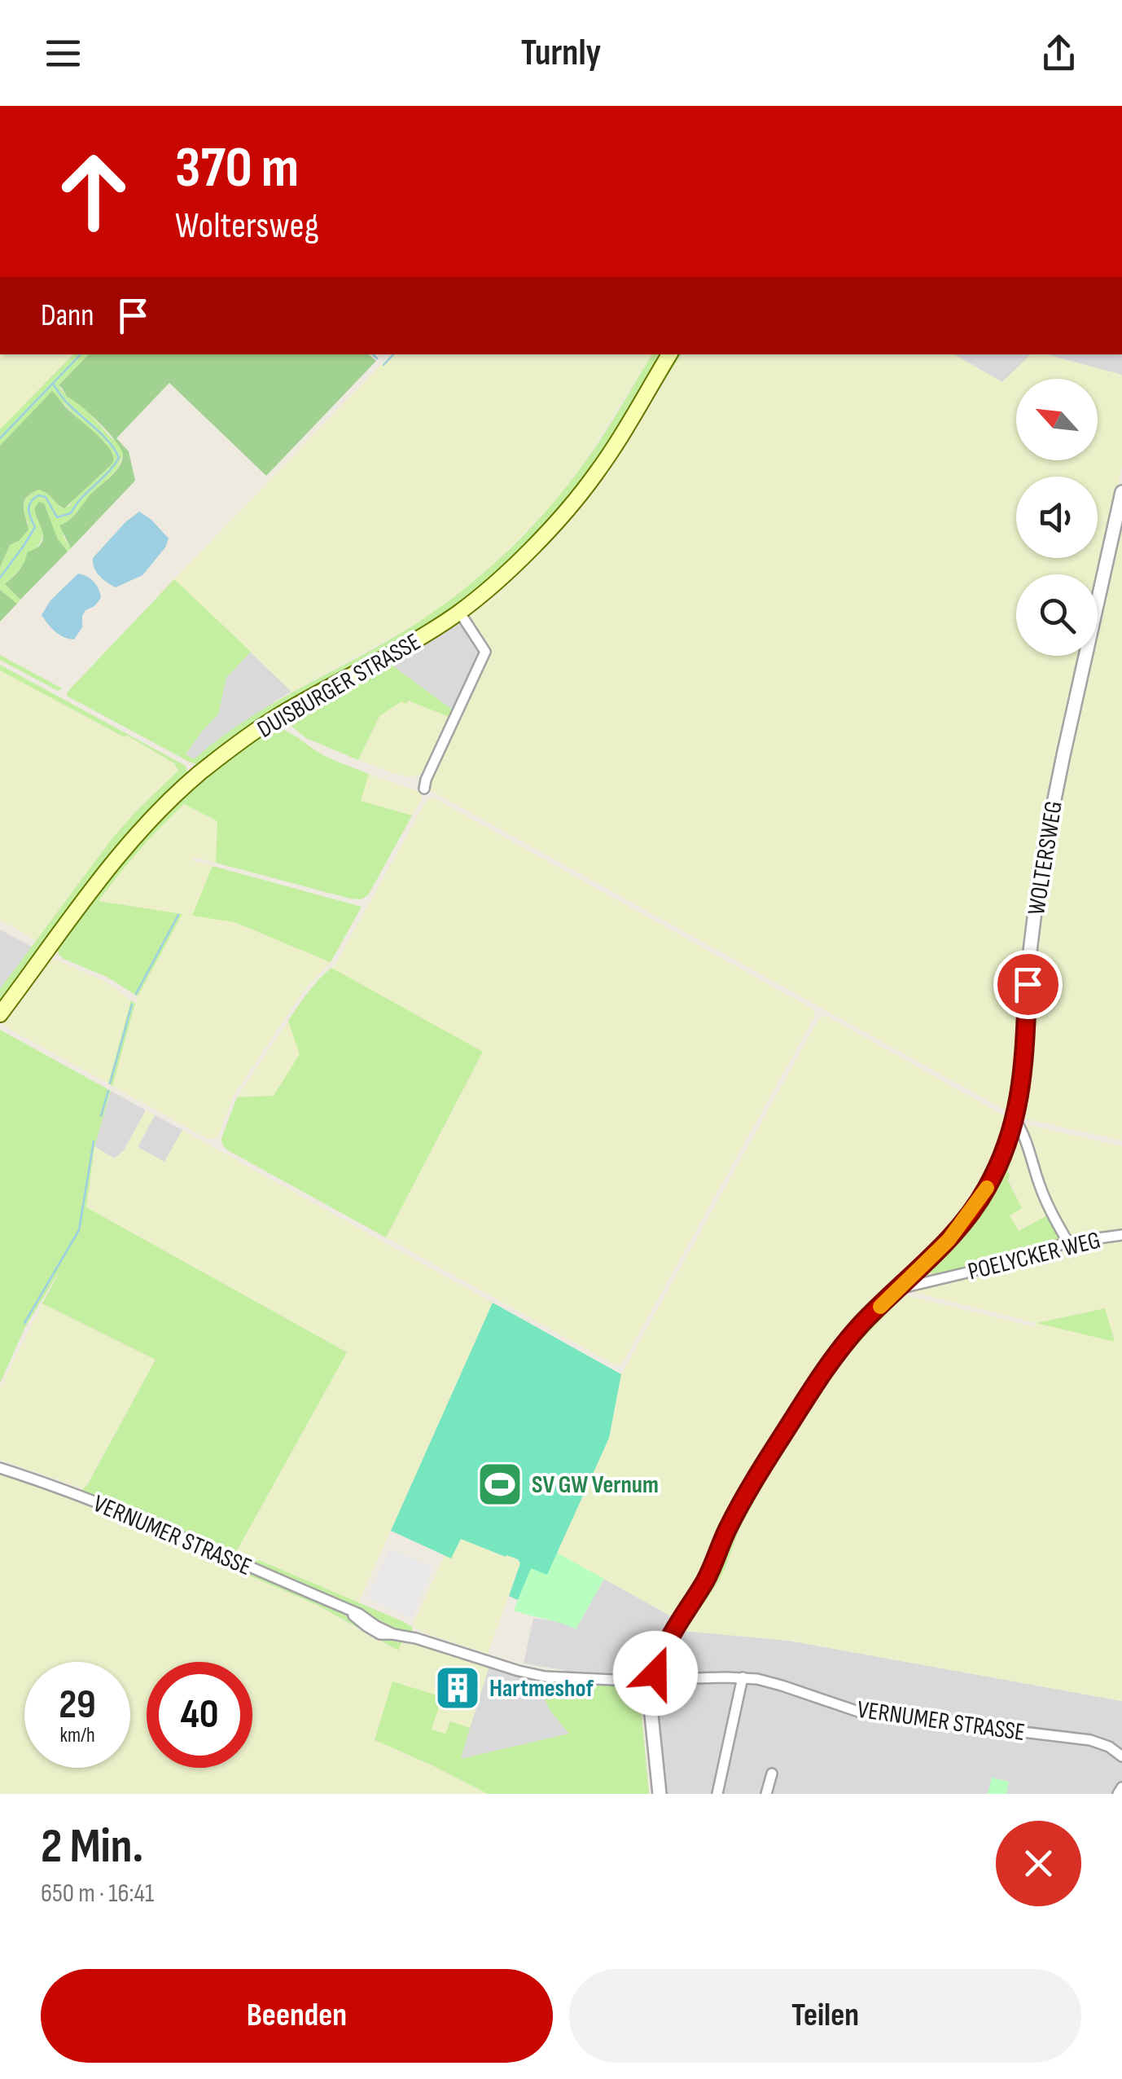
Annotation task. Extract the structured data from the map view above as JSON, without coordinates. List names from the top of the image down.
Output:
{
  "streets": {
    "main road": ["DUISBURGER STRASSE"],
    "street": ["WOLTERSWEG", "POELYCKER WEG", "VERNUMER STRASSE"]
  },
  "crossings": [
    ["WOLTERSWEG", "POELYCKER WEG"],
    ["WOLTERSWEG", "VERNUMER STRASSE"]
  ],
  "places": {
    "sports": ["SV GW Vernum"],
    "building": ["Hartmeshof"]
  },
  "north": "top left",
  "page": {
    "header": "Turnly",
    "turn": ["370 m", "Woltersweg"],
    "then": "Dann",
    "speed": "29 km/h",
    "limit": "40",
    "heading": ["2 Min.", "650 m · 16:41"],
    "buttons": ["Beenden", "Teilen"]
  }
}
